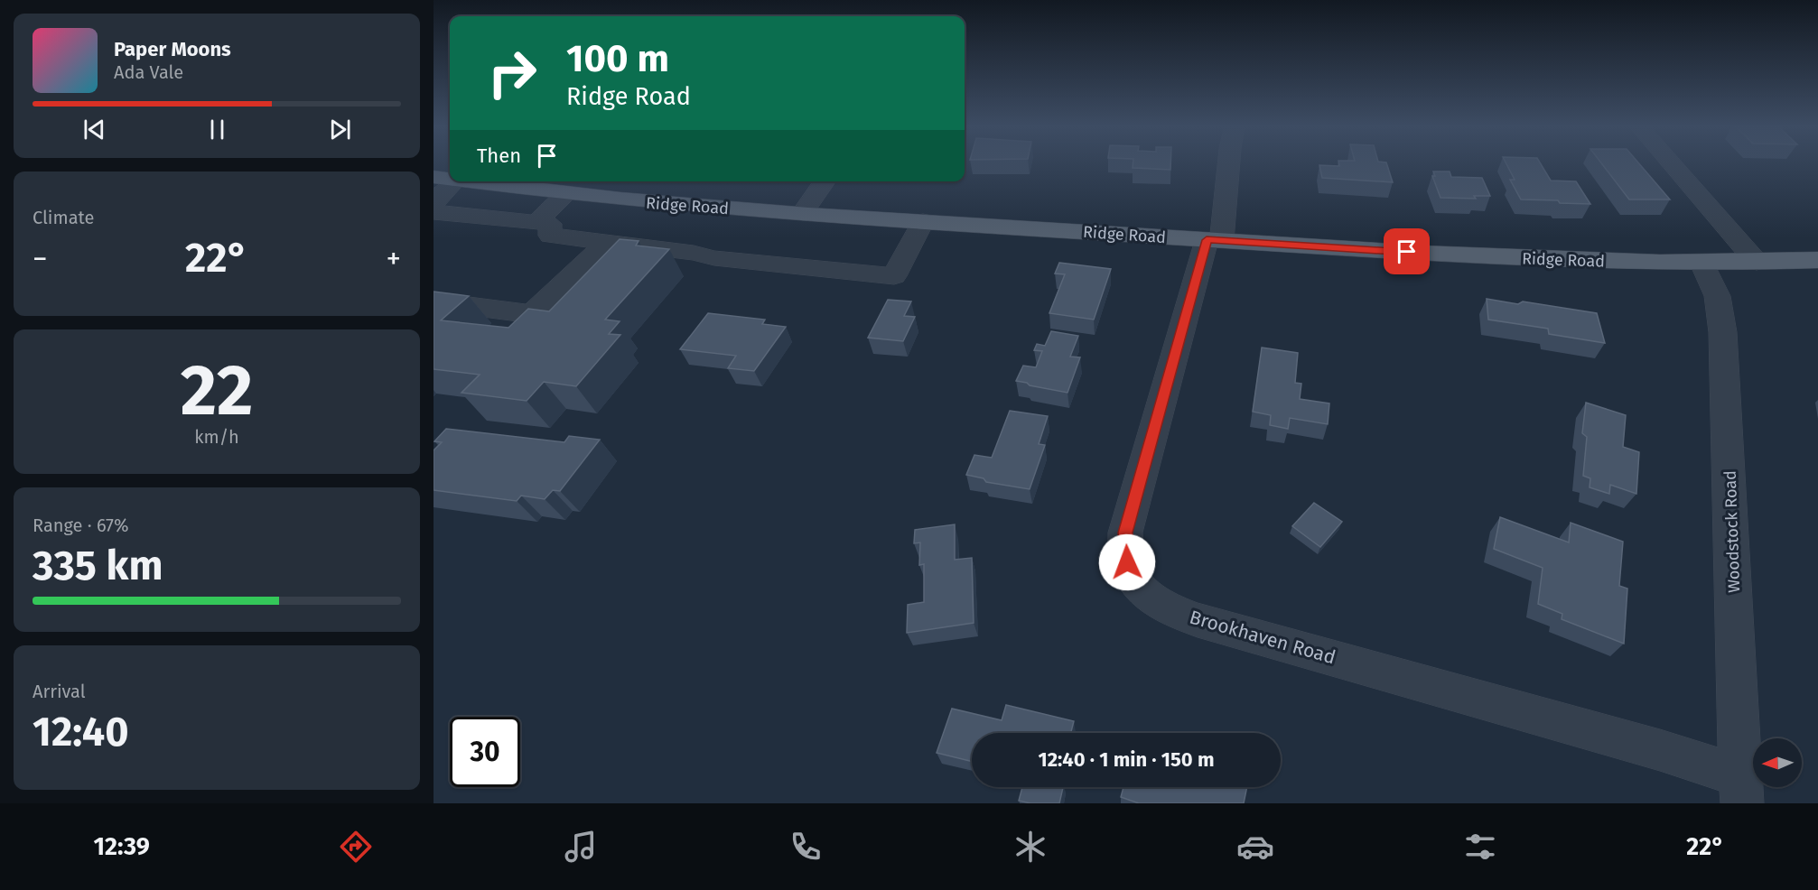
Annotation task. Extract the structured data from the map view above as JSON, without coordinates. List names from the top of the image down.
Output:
{
  "streets": {
    "main road": ["Ridge Road"],
    "street": ["Woodstock Road", "Brookhaven Road"]
  },
  "crossings": [
    ["Ridge Road", "Woodstock Road"],
    ["Ridge Road", "Brookhaven Road"],
    ["Woodstock Road", "Brookhaven Road"]
  ],
  "north": "left",
  "page": {
    "turn": ["100 m", "Ridge Road"],
    "song": ["Paper Moons", "Ada Vale"],
    "then": "Then",
    "tile": [
      "Climate",
      ["22", "km/h"],
      ["Range · 67%", "335 km"],
      ["Arrival", "12:40"]
    ],
    "heat": ["−", "22°", "+"],
    "limit": "30",
    "trip": "12:40 · 1 min · 150 m",
    "tabs": ["12:39", "22°"]
  }
}
